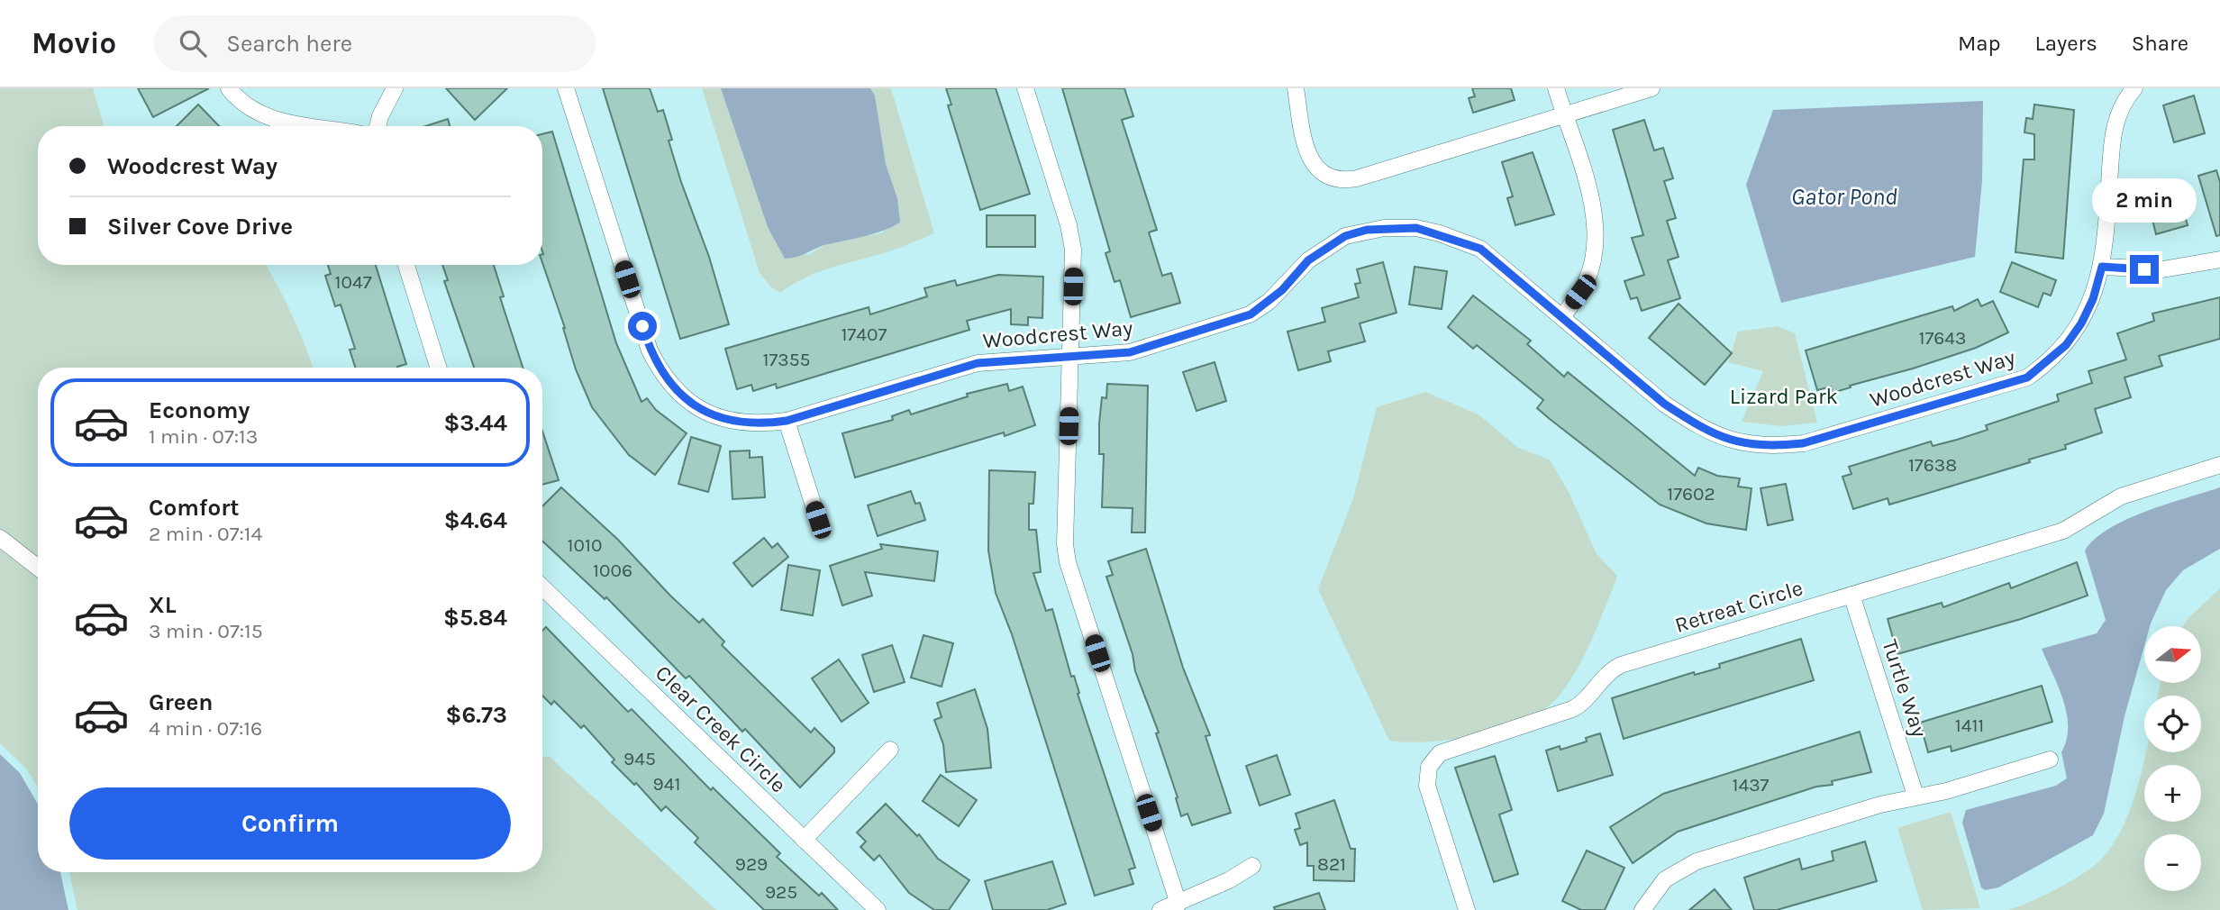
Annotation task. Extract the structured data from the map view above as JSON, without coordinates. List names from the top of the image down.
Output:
{
  "streets": {
    "street": [
      "Woodcrest Way",
      "Retreat Circle",
      "Turtle Way",
      "Clear Creek Circle"
    ]
  },
  "crossings": [
    ["Retreat Circle", "Turtle Way"]
  ],
  "water": ["Gator Pond"],
  "parks": ["Lizard Park"],
  "house_numbers": [
    "1047",
    "17407",
    "17643",
    "17355",
    "17638",
    "17602",
    "1010",
    "1006",
    "1411",
    "945",
    "941",
    "1437",
    "929",
    "821",
    "925"
  ],
  "north": "right",
  "page": {
    "header": "Movio",
    "search": "Search here",
    "nav": ["Map", "Layers", "Share"],
    "banner": ["Woodcrest Way", "Silver Cove Drive"],
    "bubble": "2 min",
    "list": [
      {
        "name": "Economy",
        "note": "1 min · 07:13",
        "value": "$3.44"
      },
      {
        "name": "Comfort",
        "note": "2 min · 07:14",
        "value": "$4.64"
      },
      {
        "name": "XL",
        "note": "3 min · 07:15",
        "value": "$5.84"
      },
      {
        "name": "Green",
        "note": "4 min · 07:16",
        "value": "$6.73"
      }
    ],
    "map_buttons": ["+", "−"],
    "buttons": "Confirm"
  }
}
